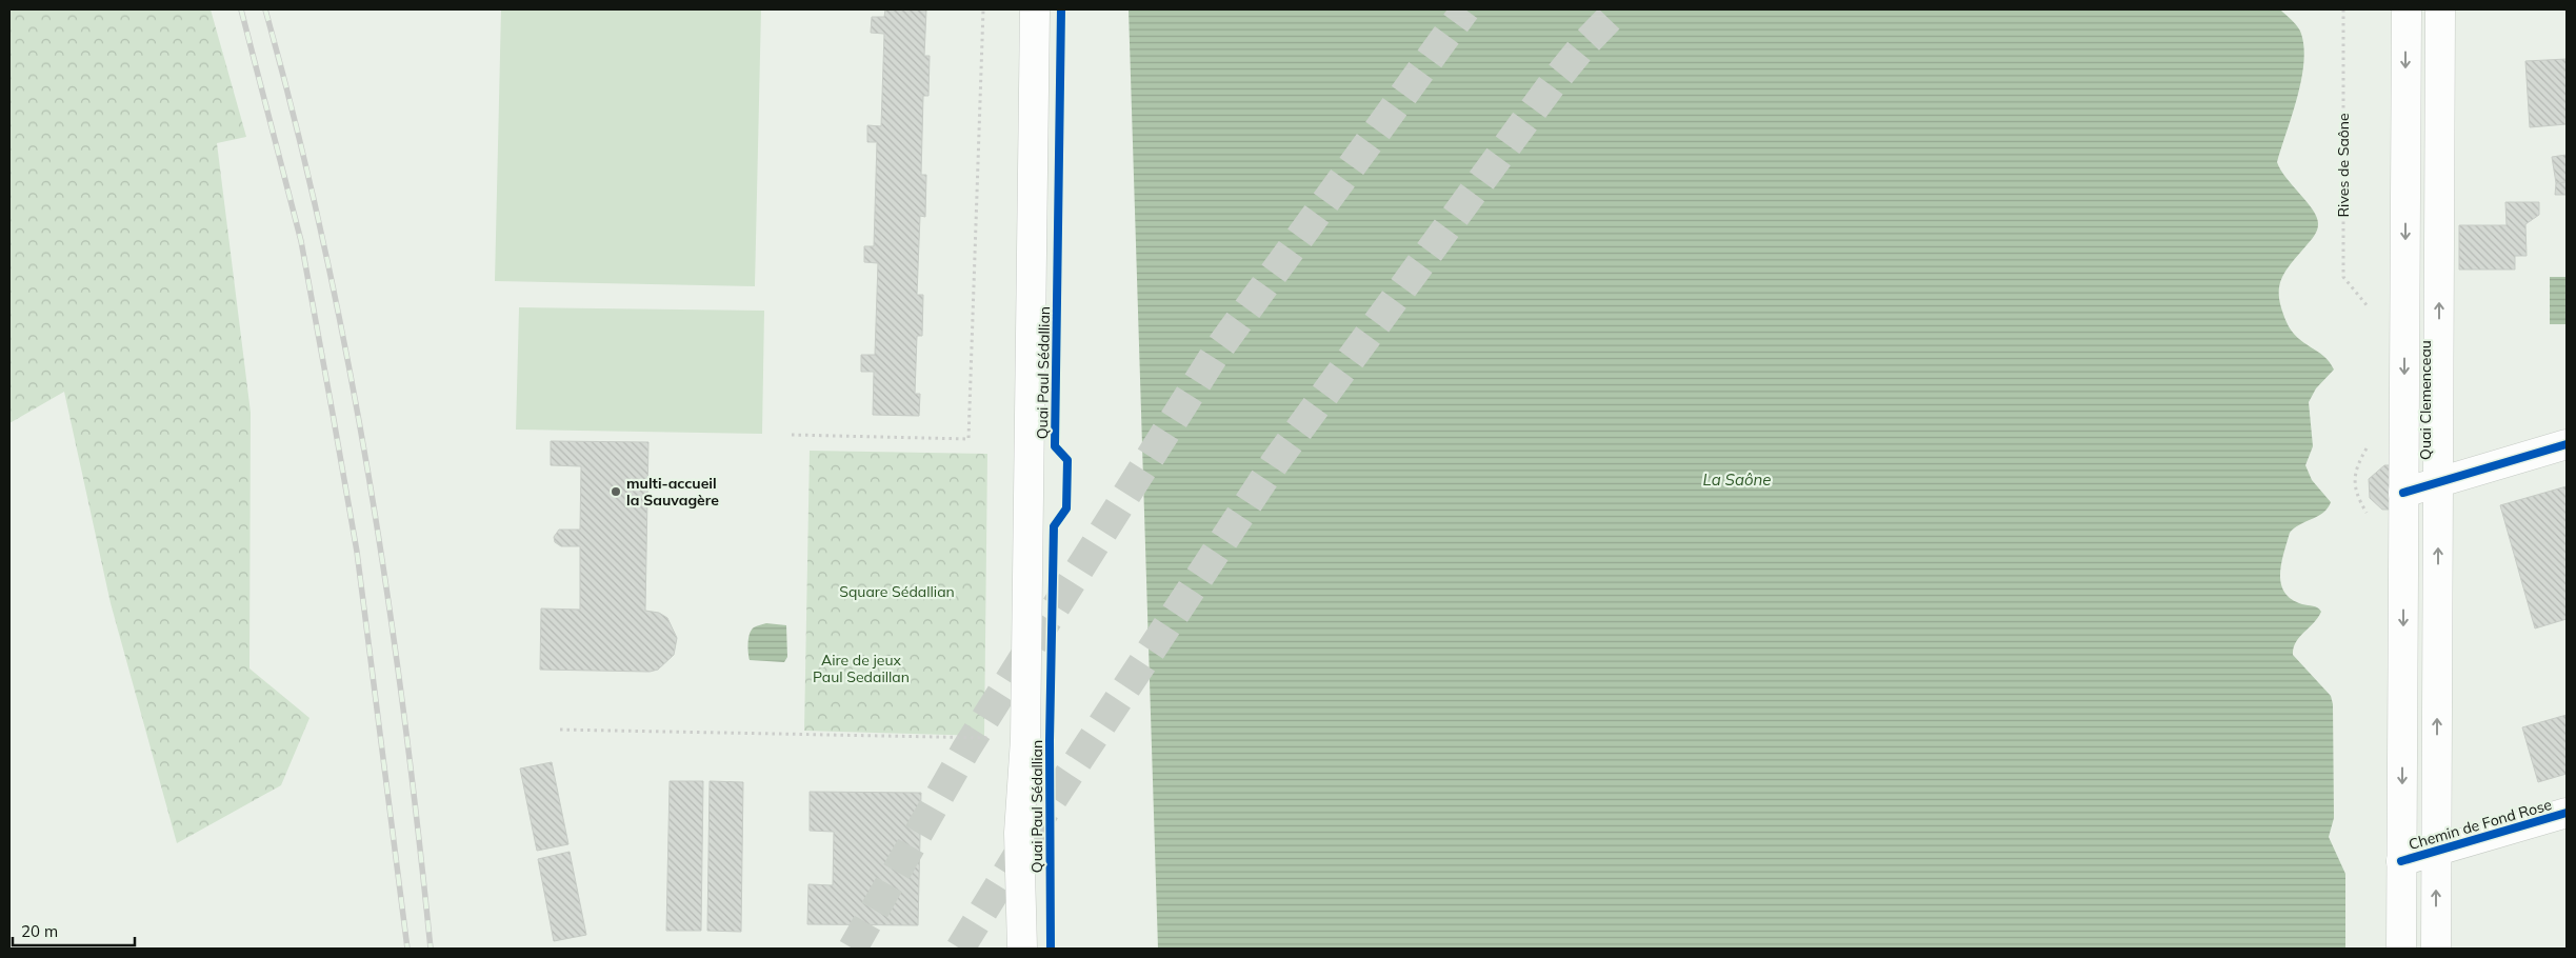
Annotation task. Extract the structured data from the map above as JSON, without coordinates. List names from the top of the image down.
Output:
{
  "streets": {
    "main road": ["Quai Paul Sédallian", "Quai Clemenceau", "Chemin de Fond Rose"],
    "path": ["Rives de Saône"]
  },
  "crossings": [
    ["Quai Clemenceau", "Chemin de Fond Rose"]
  ],
  "water": ["La Saône"],
  "parks": ["Square Sédallian", "Aire de jeux Paul Sedaillan"],
  "places": ["multi-accueil la Sauvagère"],
  "scale_bar": "20 m"
}
